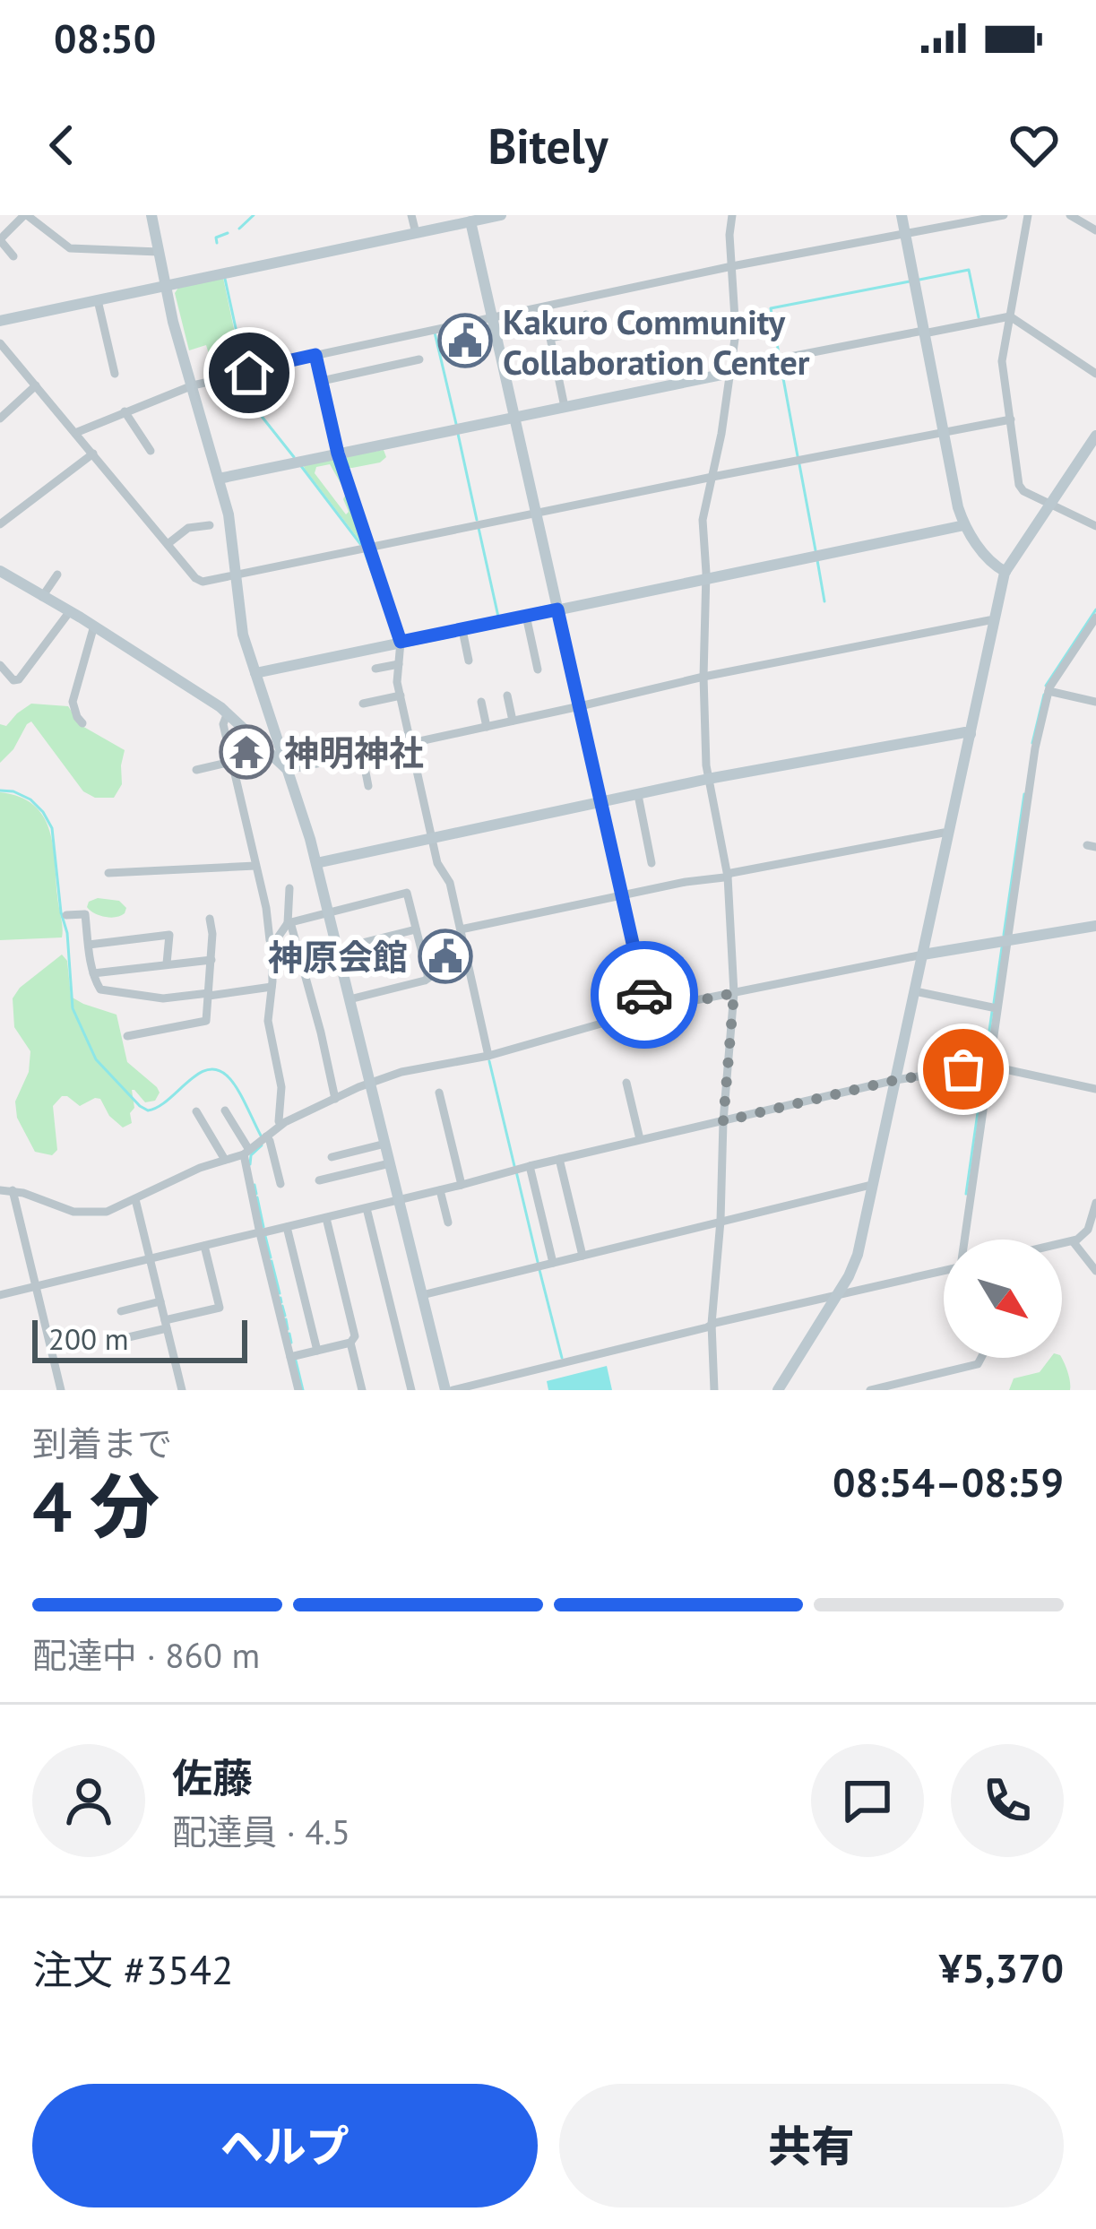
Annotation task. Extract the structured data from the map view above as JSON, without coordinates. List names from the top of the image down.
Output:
{
  "places": {
    "public building": ["Kakuro Community Collaboration Center", "神原会館"],
    "temple": ["神明神社"]
  },
  "scale_bar": "200 m",
  "north": "bottom right",
  "page": {
    "status": "08:50",
    "header": "Bitely",
    "scale": "200 m",
    "heading": ["4 分", "到着まで", "08:54–08:59"],
    "panel": [
      "佐藤",
      "配達員 · 4.5",
      "注文 #3542",
      "¥5,370"
    ],
    "bar": "配達中 · 860 m",
    "buttons": ["ヘルプ", "共有"]
  }
}
